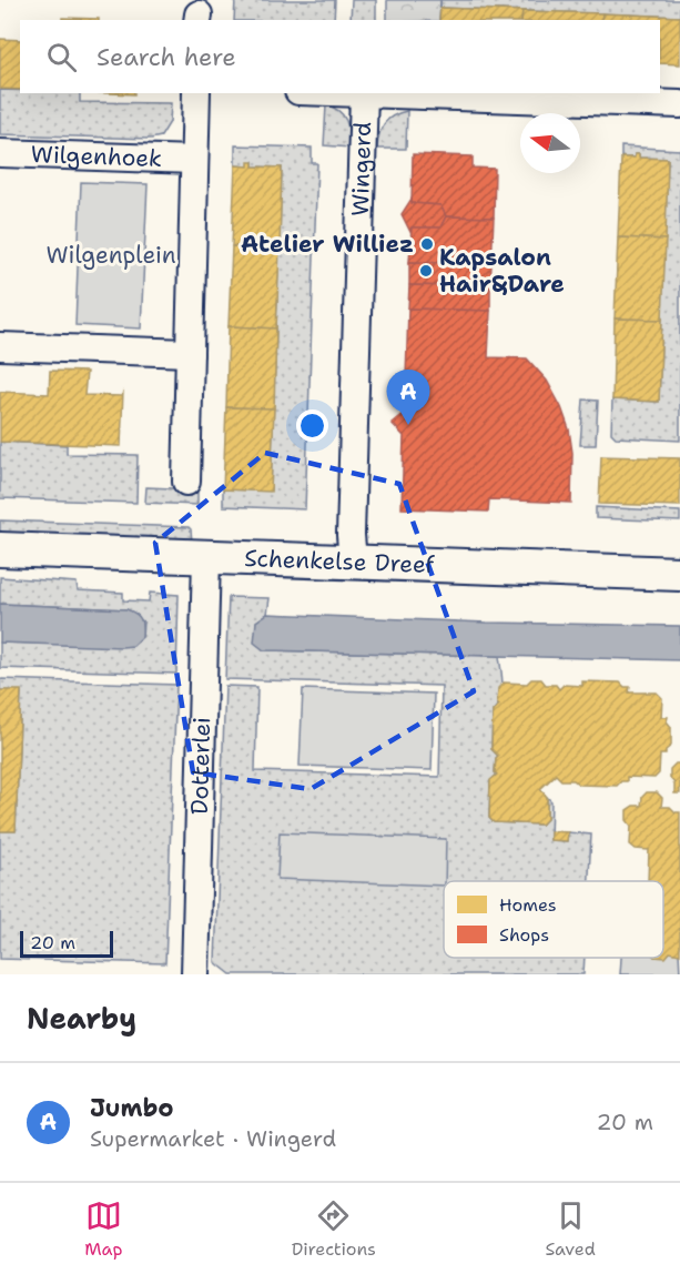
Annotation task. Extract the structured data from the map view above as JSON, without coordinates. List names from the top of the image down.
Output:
{
  "streets": {
    "street": [
      "Wilgenhoek",
      "Wingerd",
      "Schenkelse Dreef",
      "Dotterlei"
    ]
  },
  "crossings": [
    ["Wingerd", "Schenkelse Dreef"],
    ["Schenkelse Dreef", "Dotterlei"]
  ],
  "parks": ["Wilgenplein"],
  "places": ["Atelier Williez", "Kapsalon Hair&Dare"],
  "legend": ["Homes", "Shops"],
  "scale_bar": "20 m",
  "north": "left",
  "page": {
    "search": "Search here",
    "pins": "A",
    "scale": "20 m",
    "heading": "Nearby",
    "list": [
      {
        "mark": "A",
        "name": "Jumbo",
        "note": "Supermarket · Wingerd",
        "value": "20 m"
      }
    ],
    "nav": ["Map", "Directions", "Saved"]
  }
}
